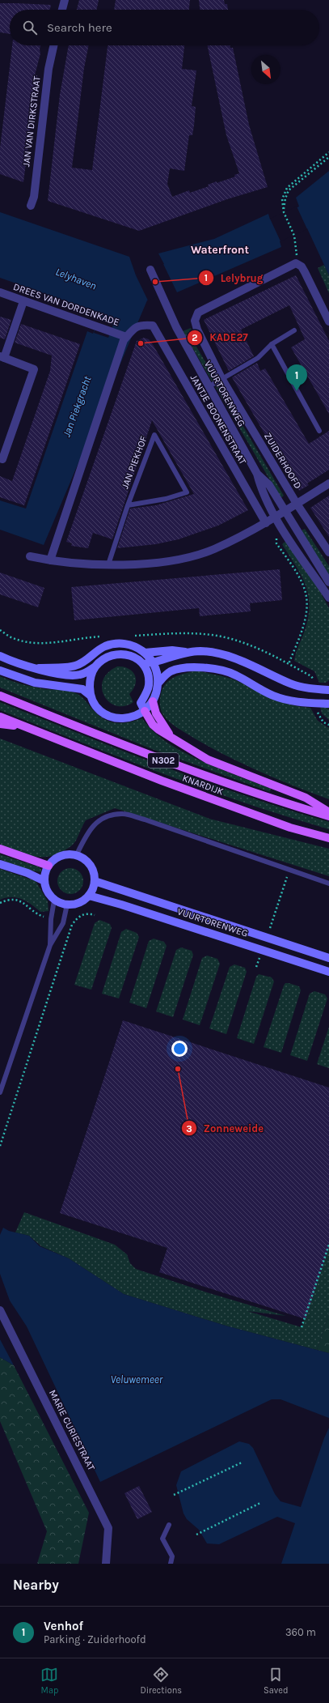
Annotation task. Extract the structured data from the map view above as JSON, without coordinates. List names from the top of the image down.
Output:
{
  "streets": {
    "main road": ["N302", "KNARDIJK"],
    "street": [
      "JAN VAN DIRKSTRAAT",
      "DREES VAN DORDENKADE",
      "VUURTORENWEG",
      "JANTJE BOONENSTRAAT",
      "ZUIDERHOOFD",
      "MARIE CURIESTRAAT"
    ],
    "lane": ["JAN PIEKHOF"]
  },
  "crossings": [
    ["DREES VAN DORDENKADE", "JANTJE BOONENSTRAAT"]
  ],
  "districts": ["Waterfront"],
  "water": ["Lelyhaven", "Jan Piekgracht", "Veluwemeer"],
  "places": ["Lelybrug", "KADE27", "Zonneweide"],
  "north": "bottom right",
  "page": {
    "search": "Search here",
    "pins": "1",
    "heading": "Nearby",
    "list": [
      {
        "mark": "1",
        "name": "Venhof",
        "note": "Parking · Zuiderhoofd",
        "value": "360 m"
      }
    ],
    "nav": ["Map", "Directions", "Saved"]
  }
}
